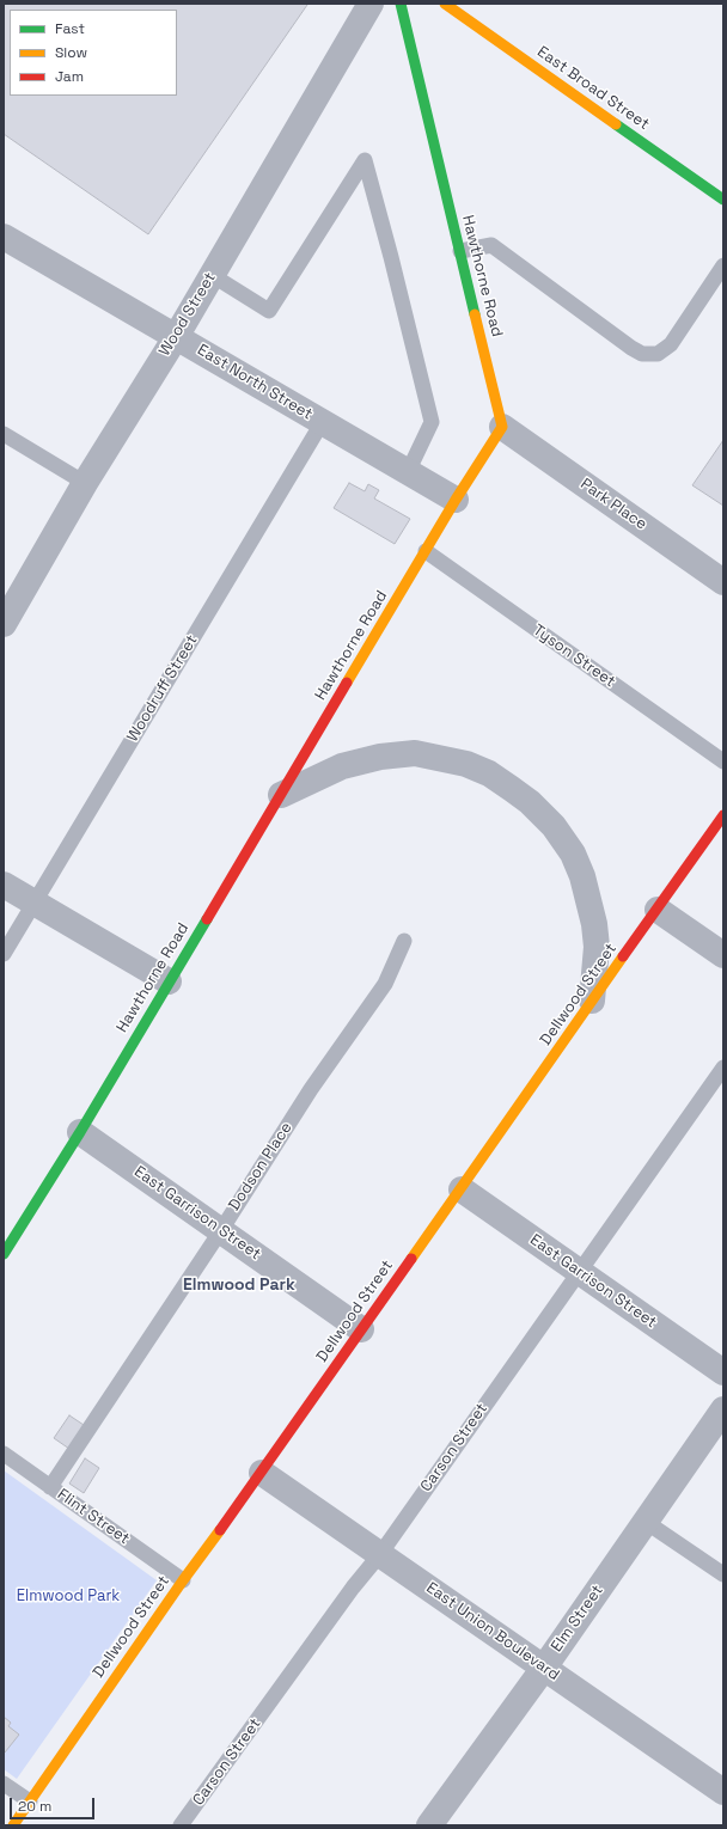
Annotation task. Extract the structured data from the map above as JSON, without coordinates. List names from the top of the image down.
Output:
{
  "streets": {
    "street": [
      "East Broad Street",
      "Hawthorne Road",
      "Wood Street",
      "East North Street",
      "Park Place",
      "Dellwood Street",
      "East Garrison Street",
      "Elm Street",
      "East Union Boulevard"
    ],
    "lane": [
      "Tyson Street",
      "Woodruff Street",
      "Dodson Place",
      "Carson Street",
      "Flint Street"
    ]
  },
  "crossings": [
    ["Hawthorne Road", "East North Street"],
    ["Hawthorne Road", "Park Place"],
    ["Hawthorne Road", "Tyson Street"],
    ["Hawthorne Road", "East Garrison Street"],
    ["Wood Street", "East North Street"],
    ["East North Street", "Woodruff Street"],
    ["Dellwood Street", "East Garrison Street"],
    ["Dellwood Street", "Flint Street"],
    ["Dellwood Street", "East Union Boulevard"],
    ["Dodson Place", "East Garrison Street"],
    ["Dodson Place", "Flint Street"],
    ["East Garrison Street", "Carson Street"],
    ["Carson Street", "East Union Boulevard"],
    ["Elm Street", "East Union Boulevard"]
  ],
  "districts": ["Elmwood Park"],
  "parks": ["Elmwood Park"],
  "legend": ["Fast", "Slow", "Jam"],
  "scale_bar": "20 m"
}
